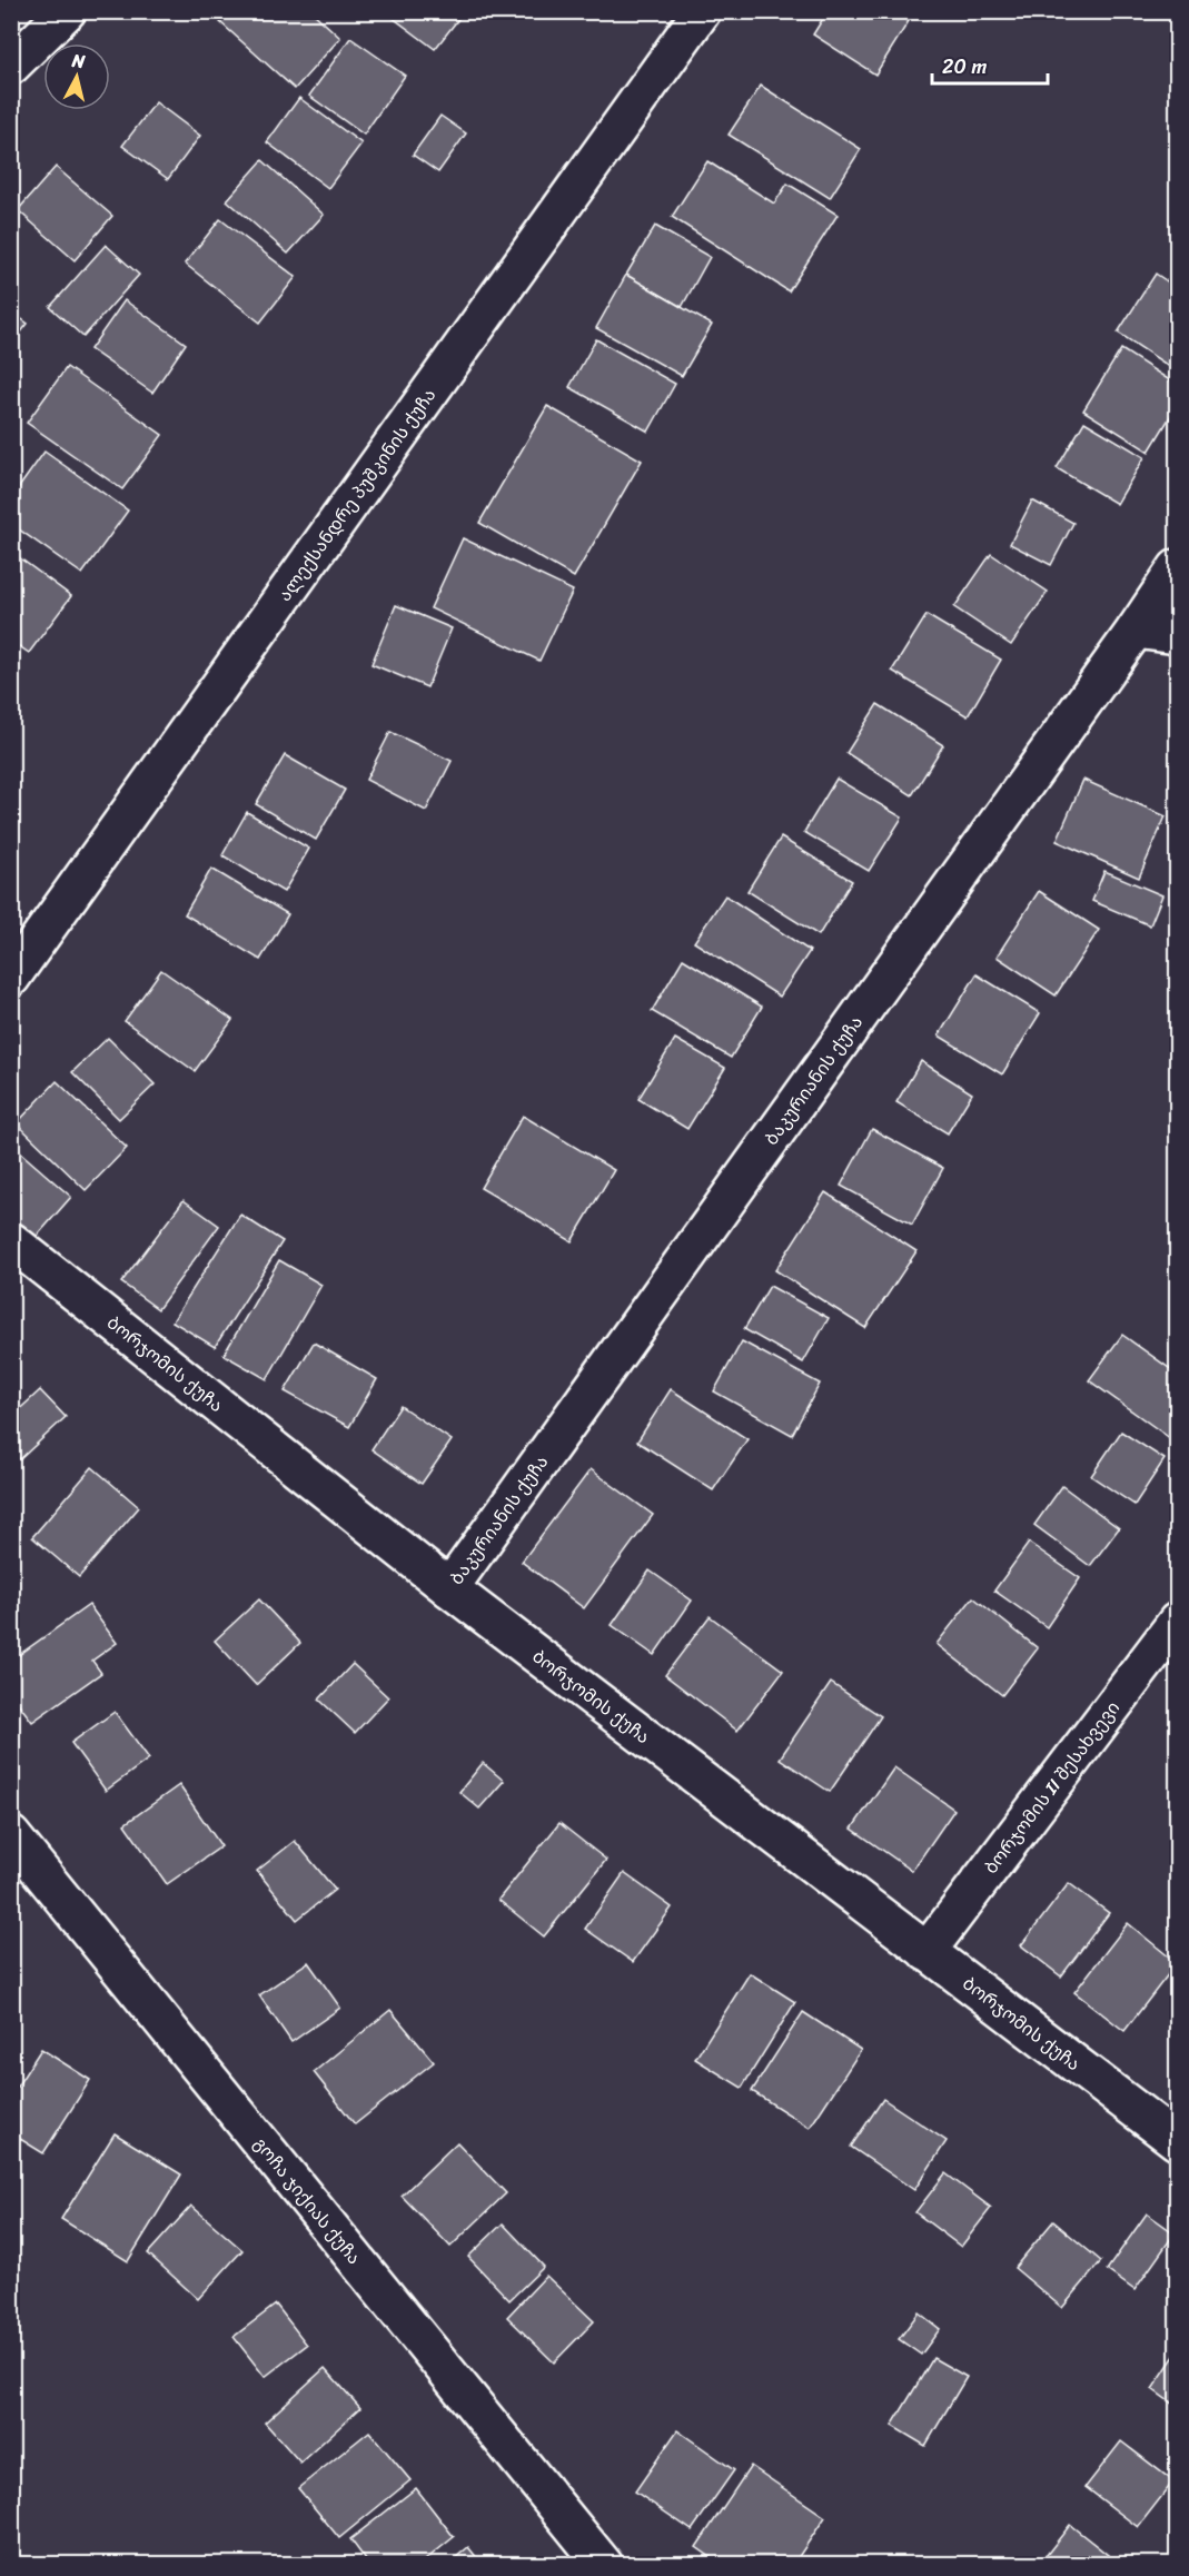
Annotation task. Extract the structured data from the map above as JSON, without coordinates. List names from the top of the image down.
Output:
{
  "streets": {
    "street": [
      "ალექსანდრე პუშკინის ქუჩა",
      "ბაკურიანის ქუჩა",
      "ბორჯომის ქუჩა",
      "ბორჯომის II შესახვევი",
      "გოჩა ჯიქიას ქუჩა"
    ]
  },
  "crossings": [
    ["ბაკურიანის ქუჩა", "ბორჯომის ქუჩა"],
    ["ბორჯომის ქუჩა", "ბორჯომის II შესახვევი"]
  ],
  "scale_bar": "20 m",
  "north": "top"
}
